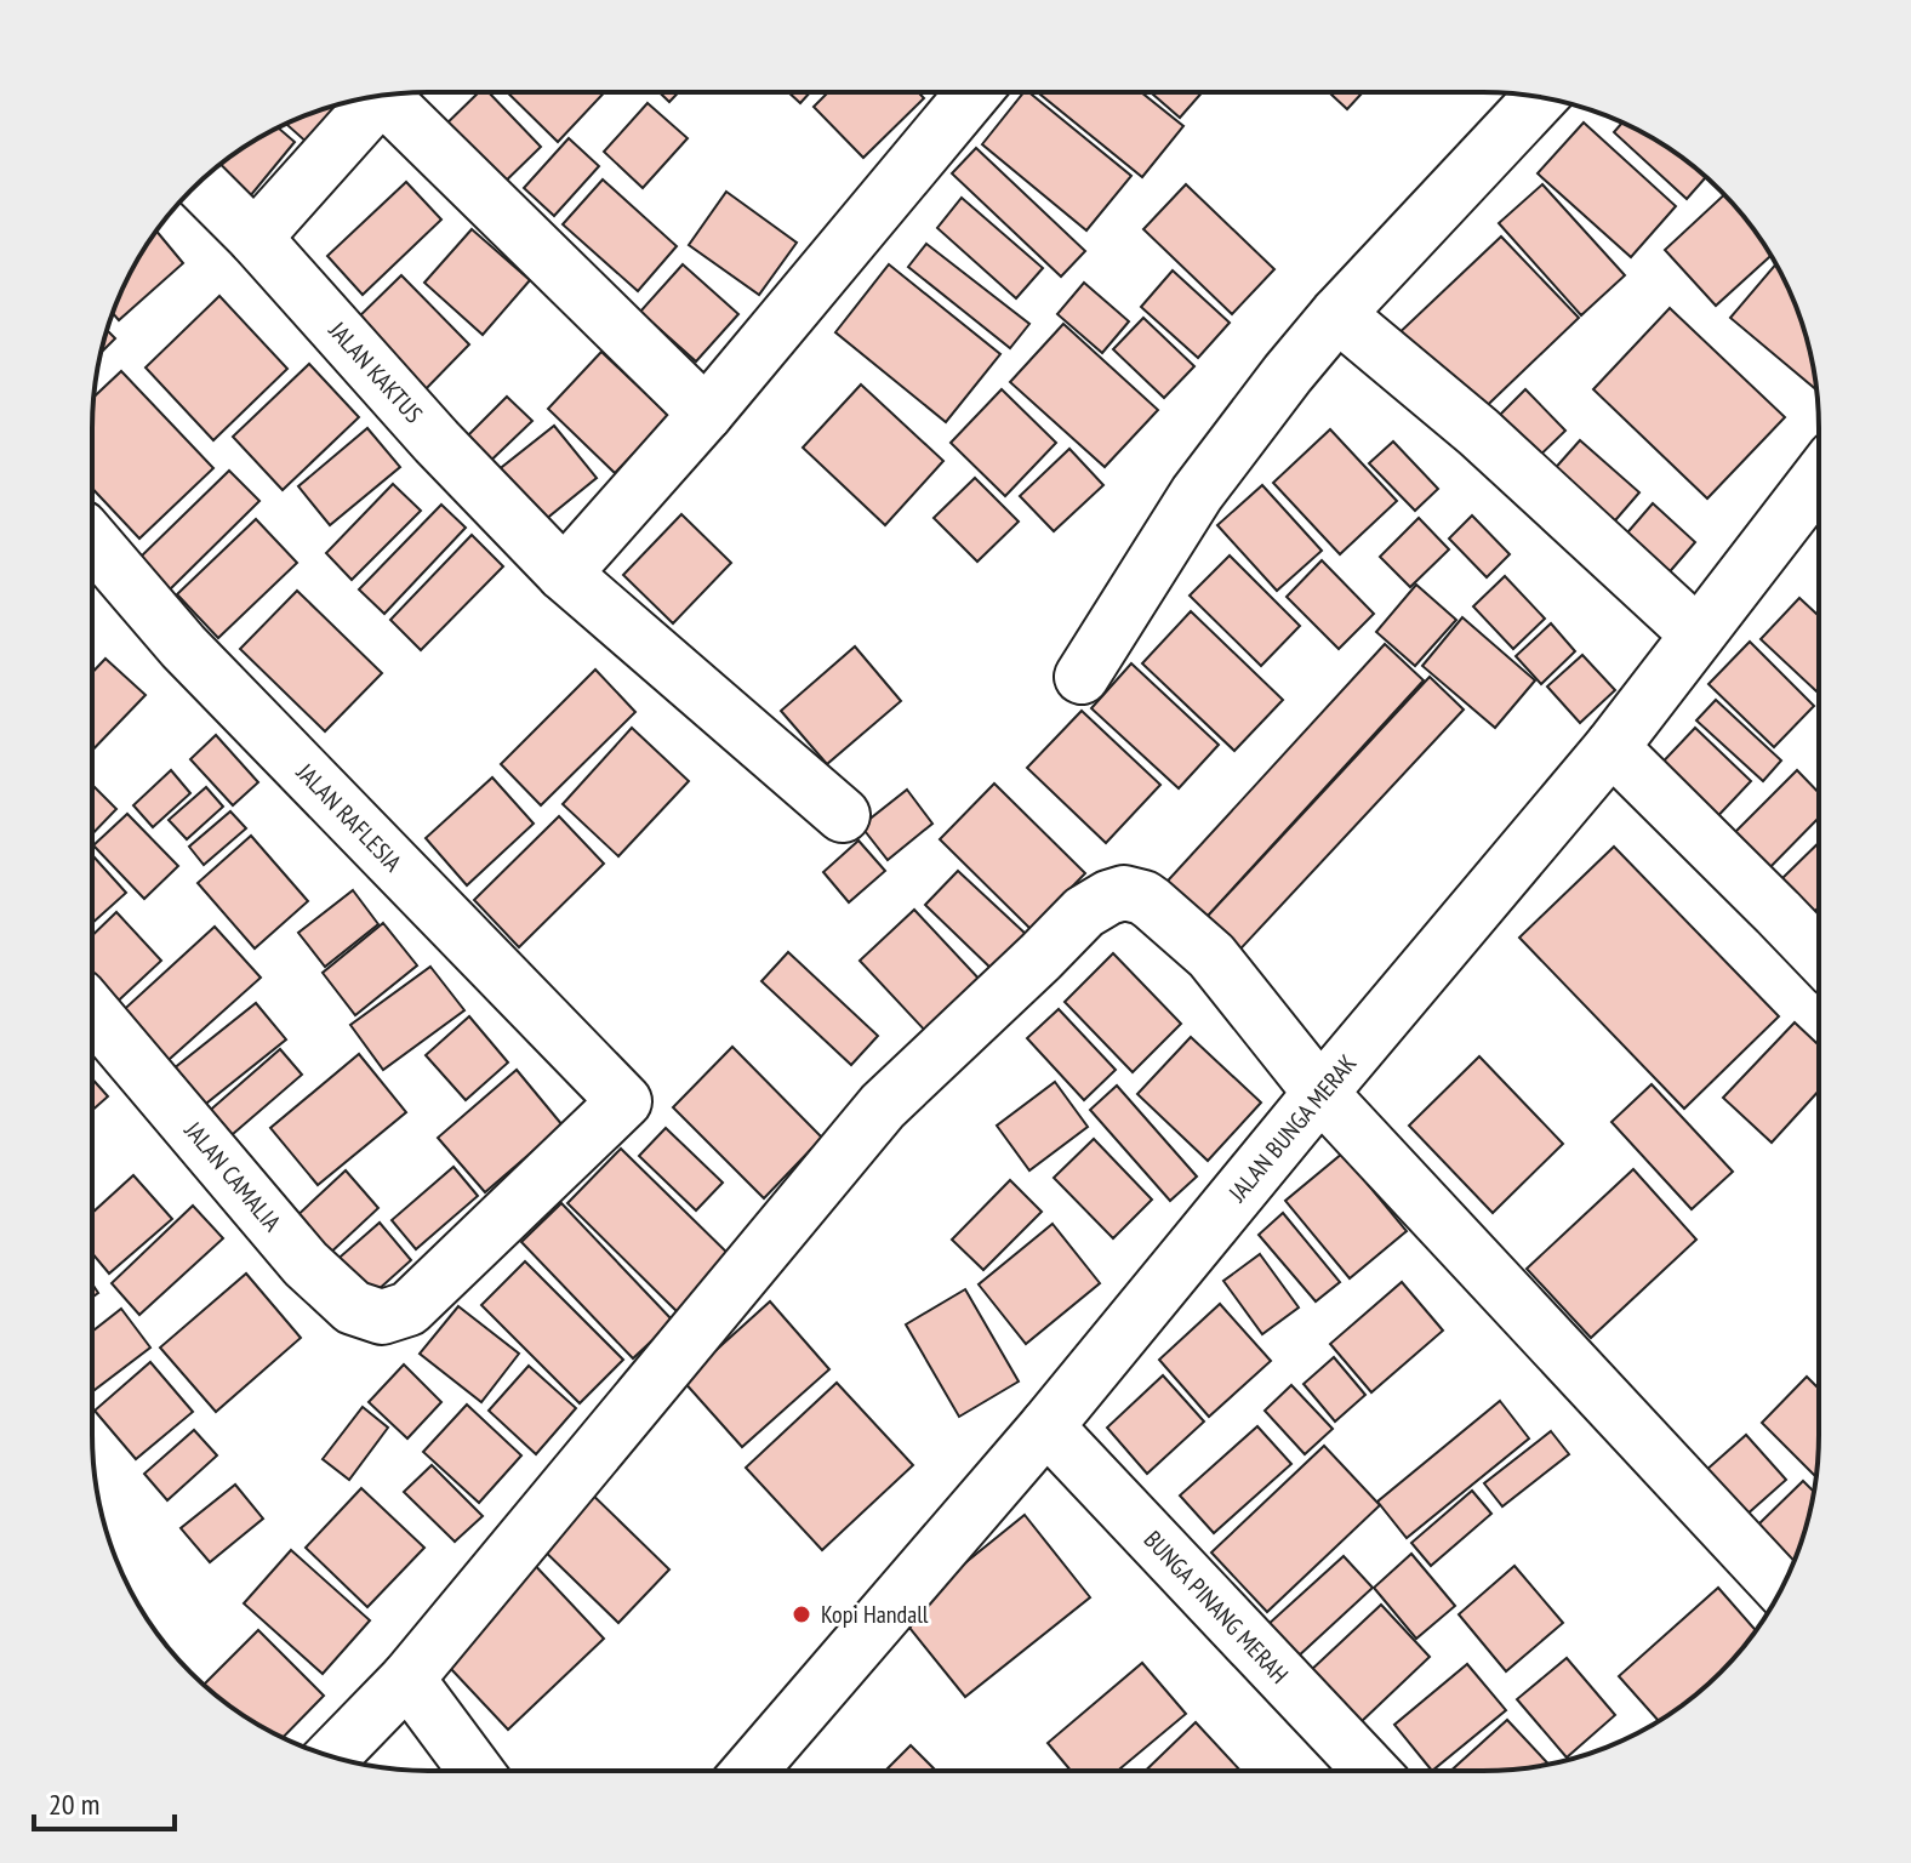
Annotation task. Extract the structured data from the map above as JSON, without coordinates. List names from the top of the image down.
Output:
{
  "streets": {
    "street": [
      "JALAN KAKTUS",
      "JALAN RAFLESIA",
      "JALAN BUNGA MERAK",
      "JALAN CAMALIA",
      "BUNGA PINANG MERAH"
    ]
  },
  "crossings": [
    ["JALAN RAFLESIA", "JALAN CAMALIA"],
    ["JALAN BUNGA MERAK", "BUNGA PINANG MERAH"]
  ],
  "places": ["Kopi Handall"],
  "scale_bar": "20 m"
}
